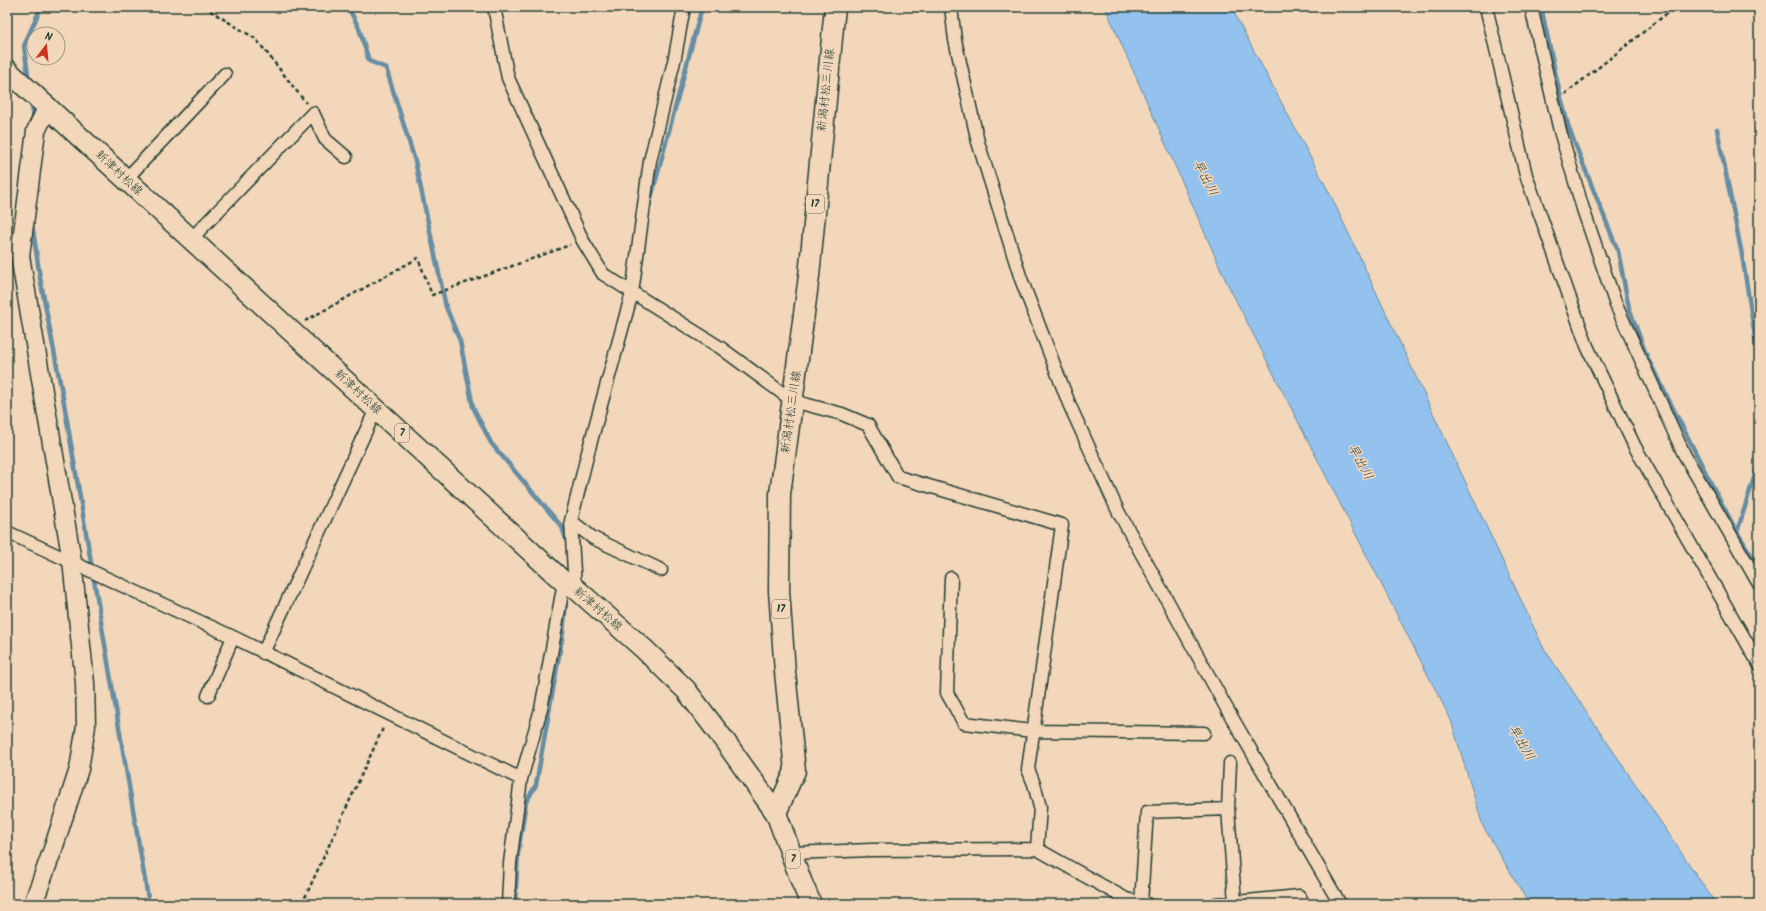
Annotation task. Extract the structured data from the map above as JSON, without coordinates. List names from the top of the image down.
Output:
{
  "streets": {
    "main road": [
      "新潟村松三川線",
      "新津村松線",
      "17",
      "7"
    ]
  },
  "crossings": [
    ["新潟村松三川線", "新津村松線"],
    ["新潟村松三川線", "7"],
    ["新津村松線", "7"]
  ],
  "water": ["早出川"],
  "north": "top"
}
